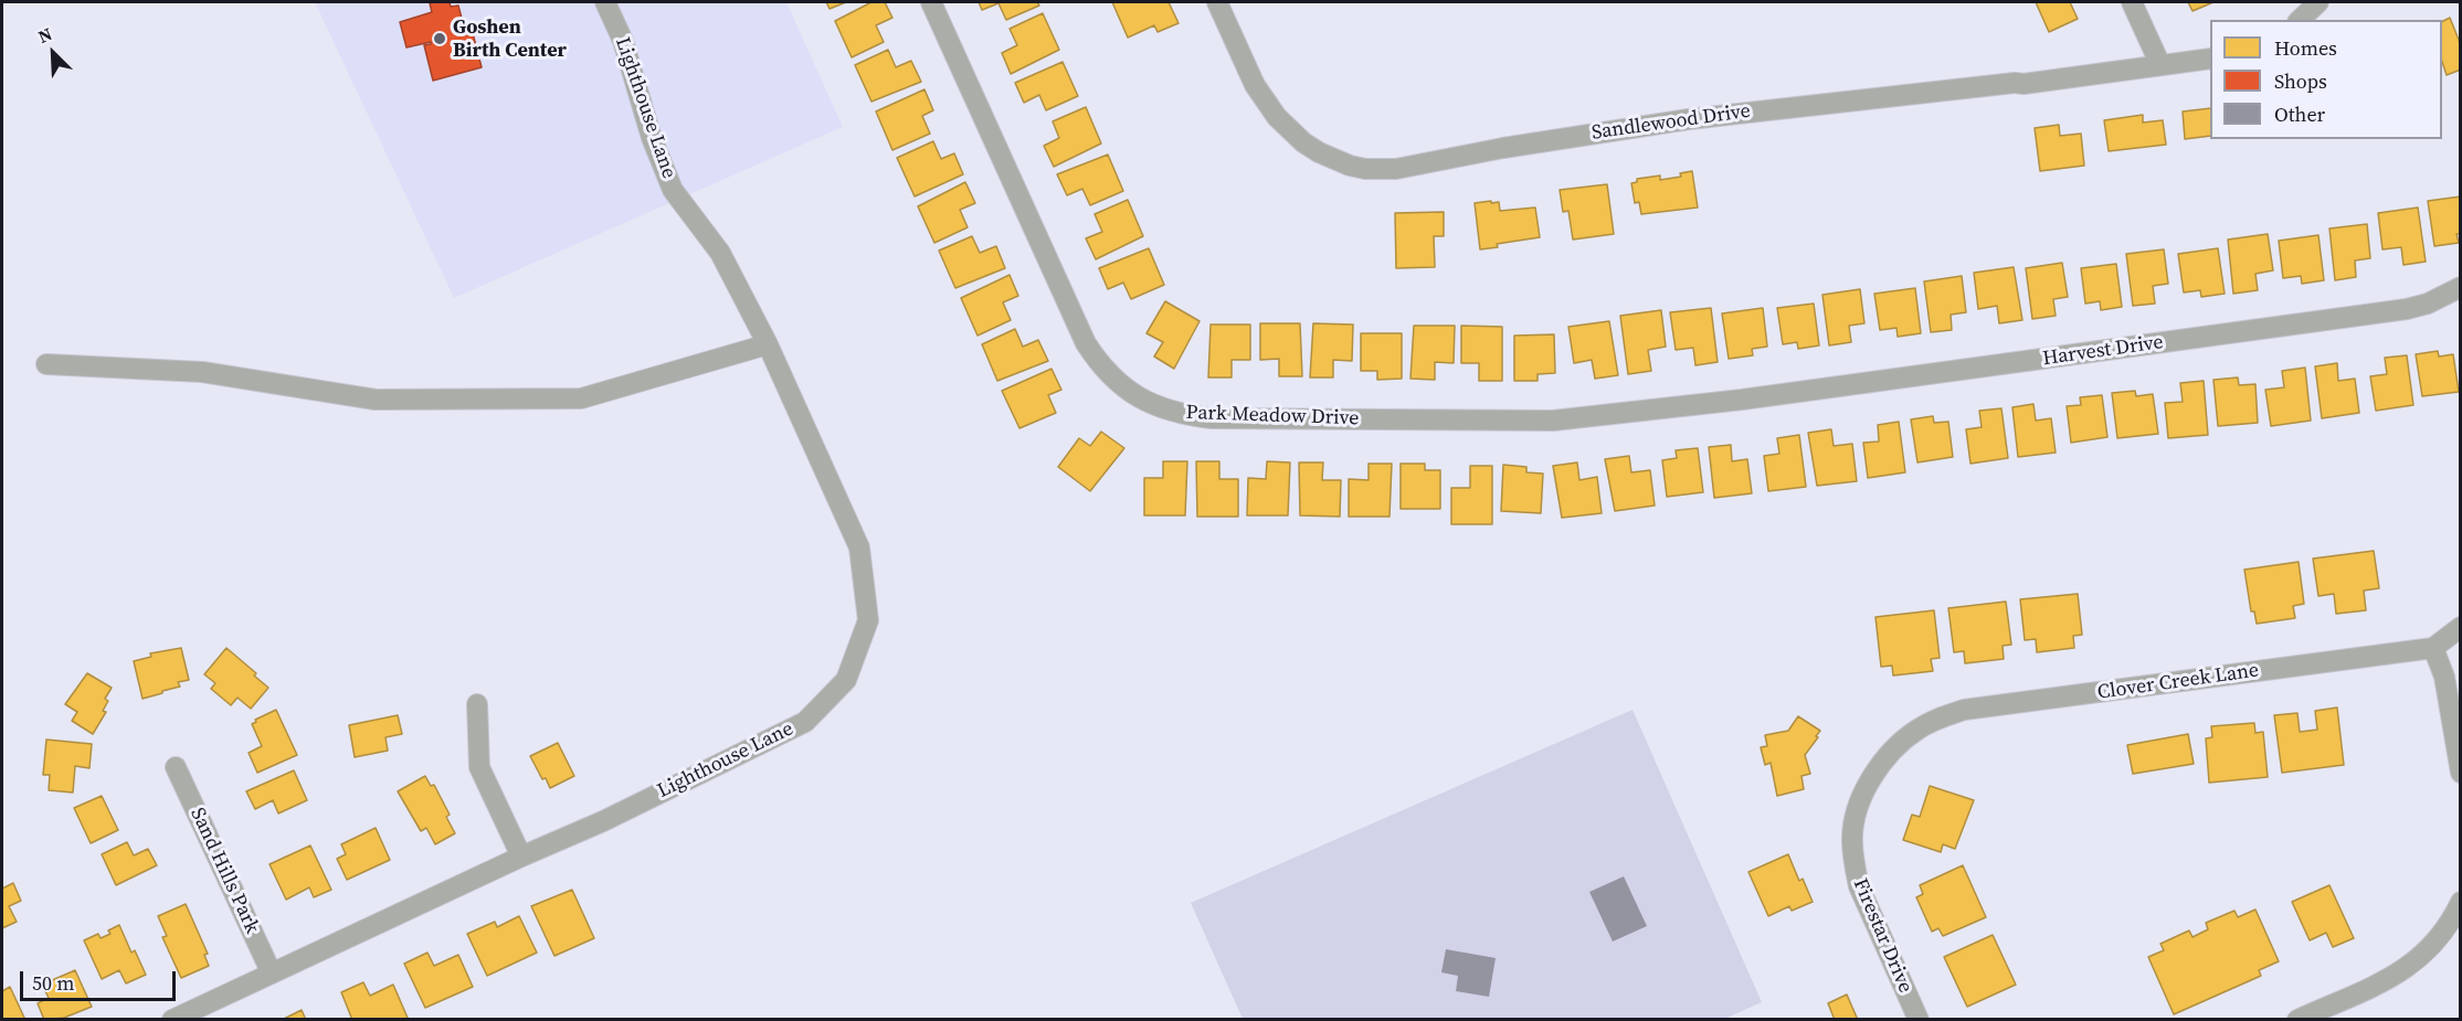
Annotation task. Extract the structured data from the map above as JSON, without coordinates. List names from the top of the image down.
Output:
{
  "streets": {
    "street": [
      "Lighthouse Lane",
      "Sandlewood Drive",
      "Harvest Drive",
      "Park Meadow Drive",
      "Clover Creek Lane",
      "Sand Hills Park",
      "Firestar Drive"
    ]
  },
  "crossings": [
    ["Lighthouse Lane", "Sand Hills Park"],
    ["Harvest Drive", "Park Meadow Drive"],
    ["Clover Creek Lane", "Firestar Drive"]
  ],
  "places": ["Goshen Birth Center"],
  "legend": ["Homes", "Shops", "Other"],
  "scale_bar": "50 m",
  "north": "top left"
}
